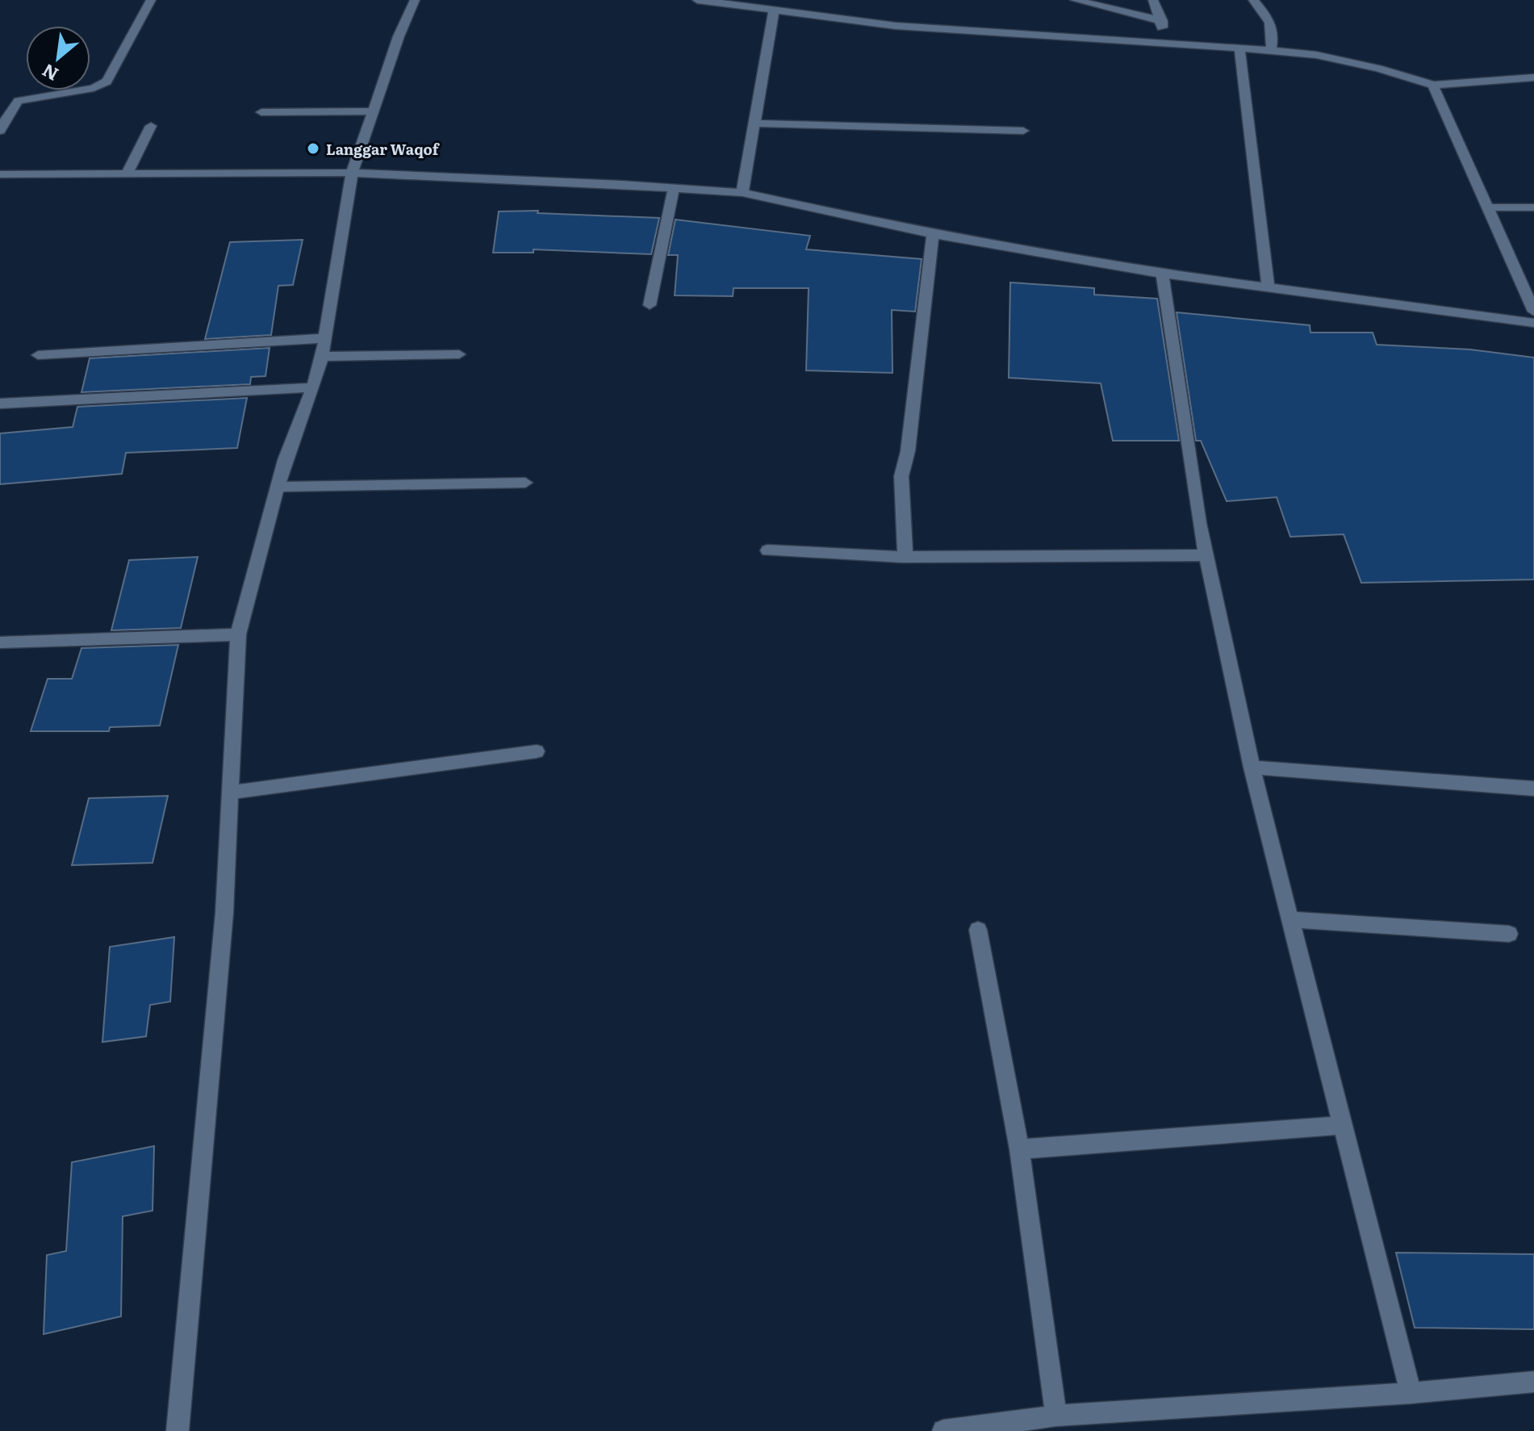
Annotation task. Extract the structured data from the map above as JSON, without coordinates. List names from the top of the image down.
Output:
{
  "places": ["Langgar Waqof"],
  "north": "bottom left"
}
